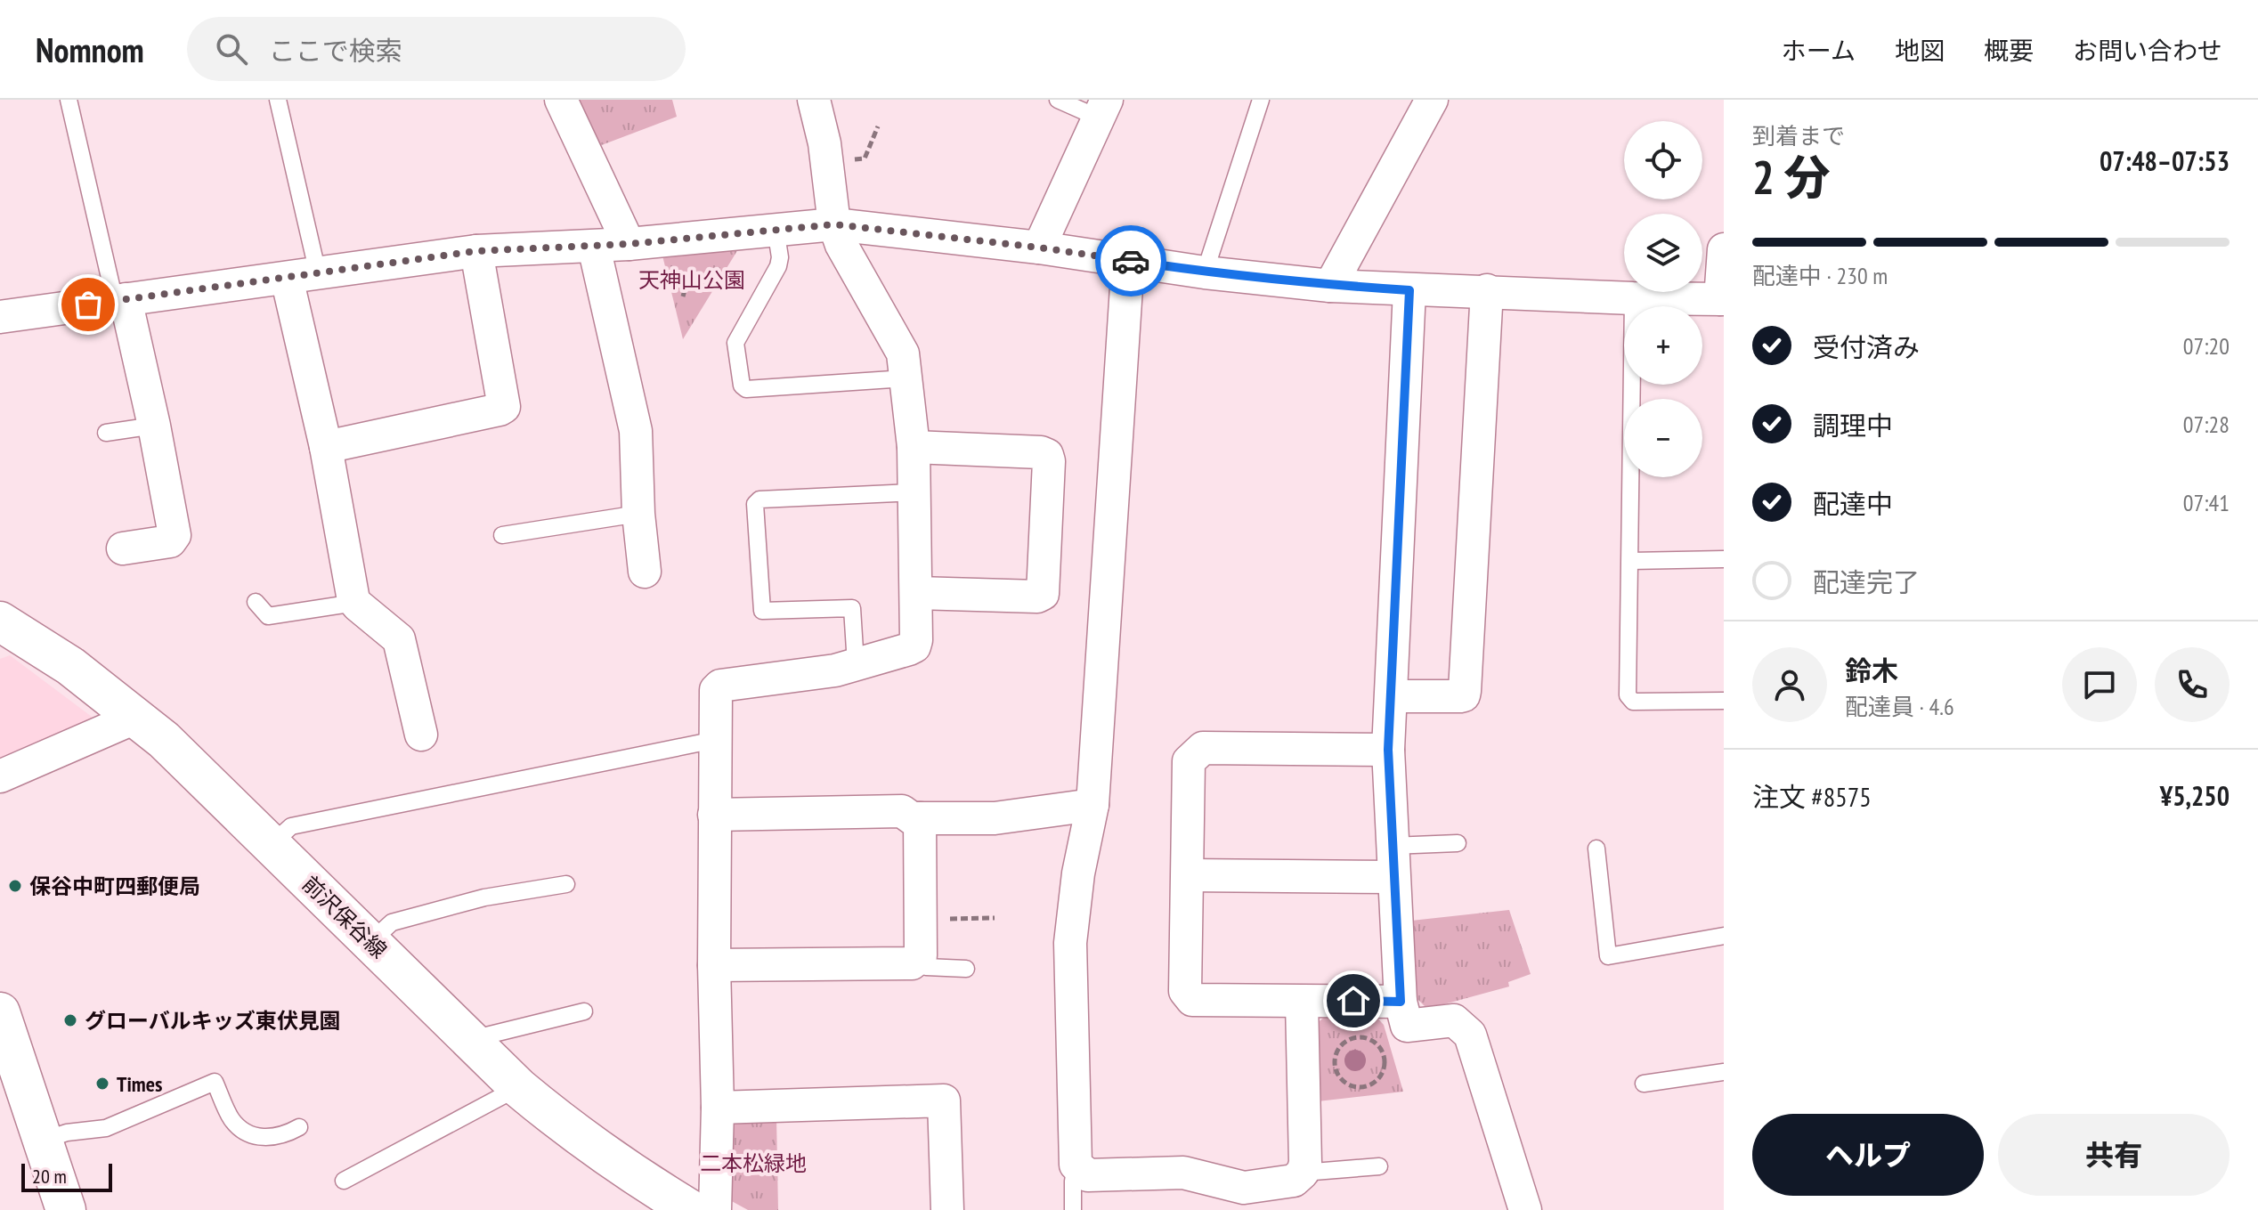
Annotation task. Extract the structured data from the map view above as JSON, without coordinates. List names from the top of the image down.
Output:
{
  "streets": {
    "main road": ["前沢保谷線"]
  },
  "parks": ["天神山公園", "二本松緑地"],
  "places": ["保谷中町四郵便局", "グローバルキッズ東伏見園", "Times"],
  "scale_bar": "20 m",
  "page": {
    "header": "Nomnom",
    "search": "ここで検索",
    "nav": [
      "ホーム",
      "地図",
      "概要",
      "お問い合わせ"
    ],
    "heading": ["2 分", "到着まで", "07:48–07:53"],
    "panel": [
      "鈴木",
      "配達員 · 4.6",
      "注文 #8575",
      "¥5,250"
    ],
    "map_buttons": ["+", "−"],
    "bar": "配達中 · 230 m",
    "list": [
      ["受付済み", "07:20"],
      ["調理中", "07:28"],
      ["配達中", "07:41"],
      "配達完了"
    ],
    "buttons": ["ヘルプ", "共有"],
    "scale": "20 m"
  }
}
